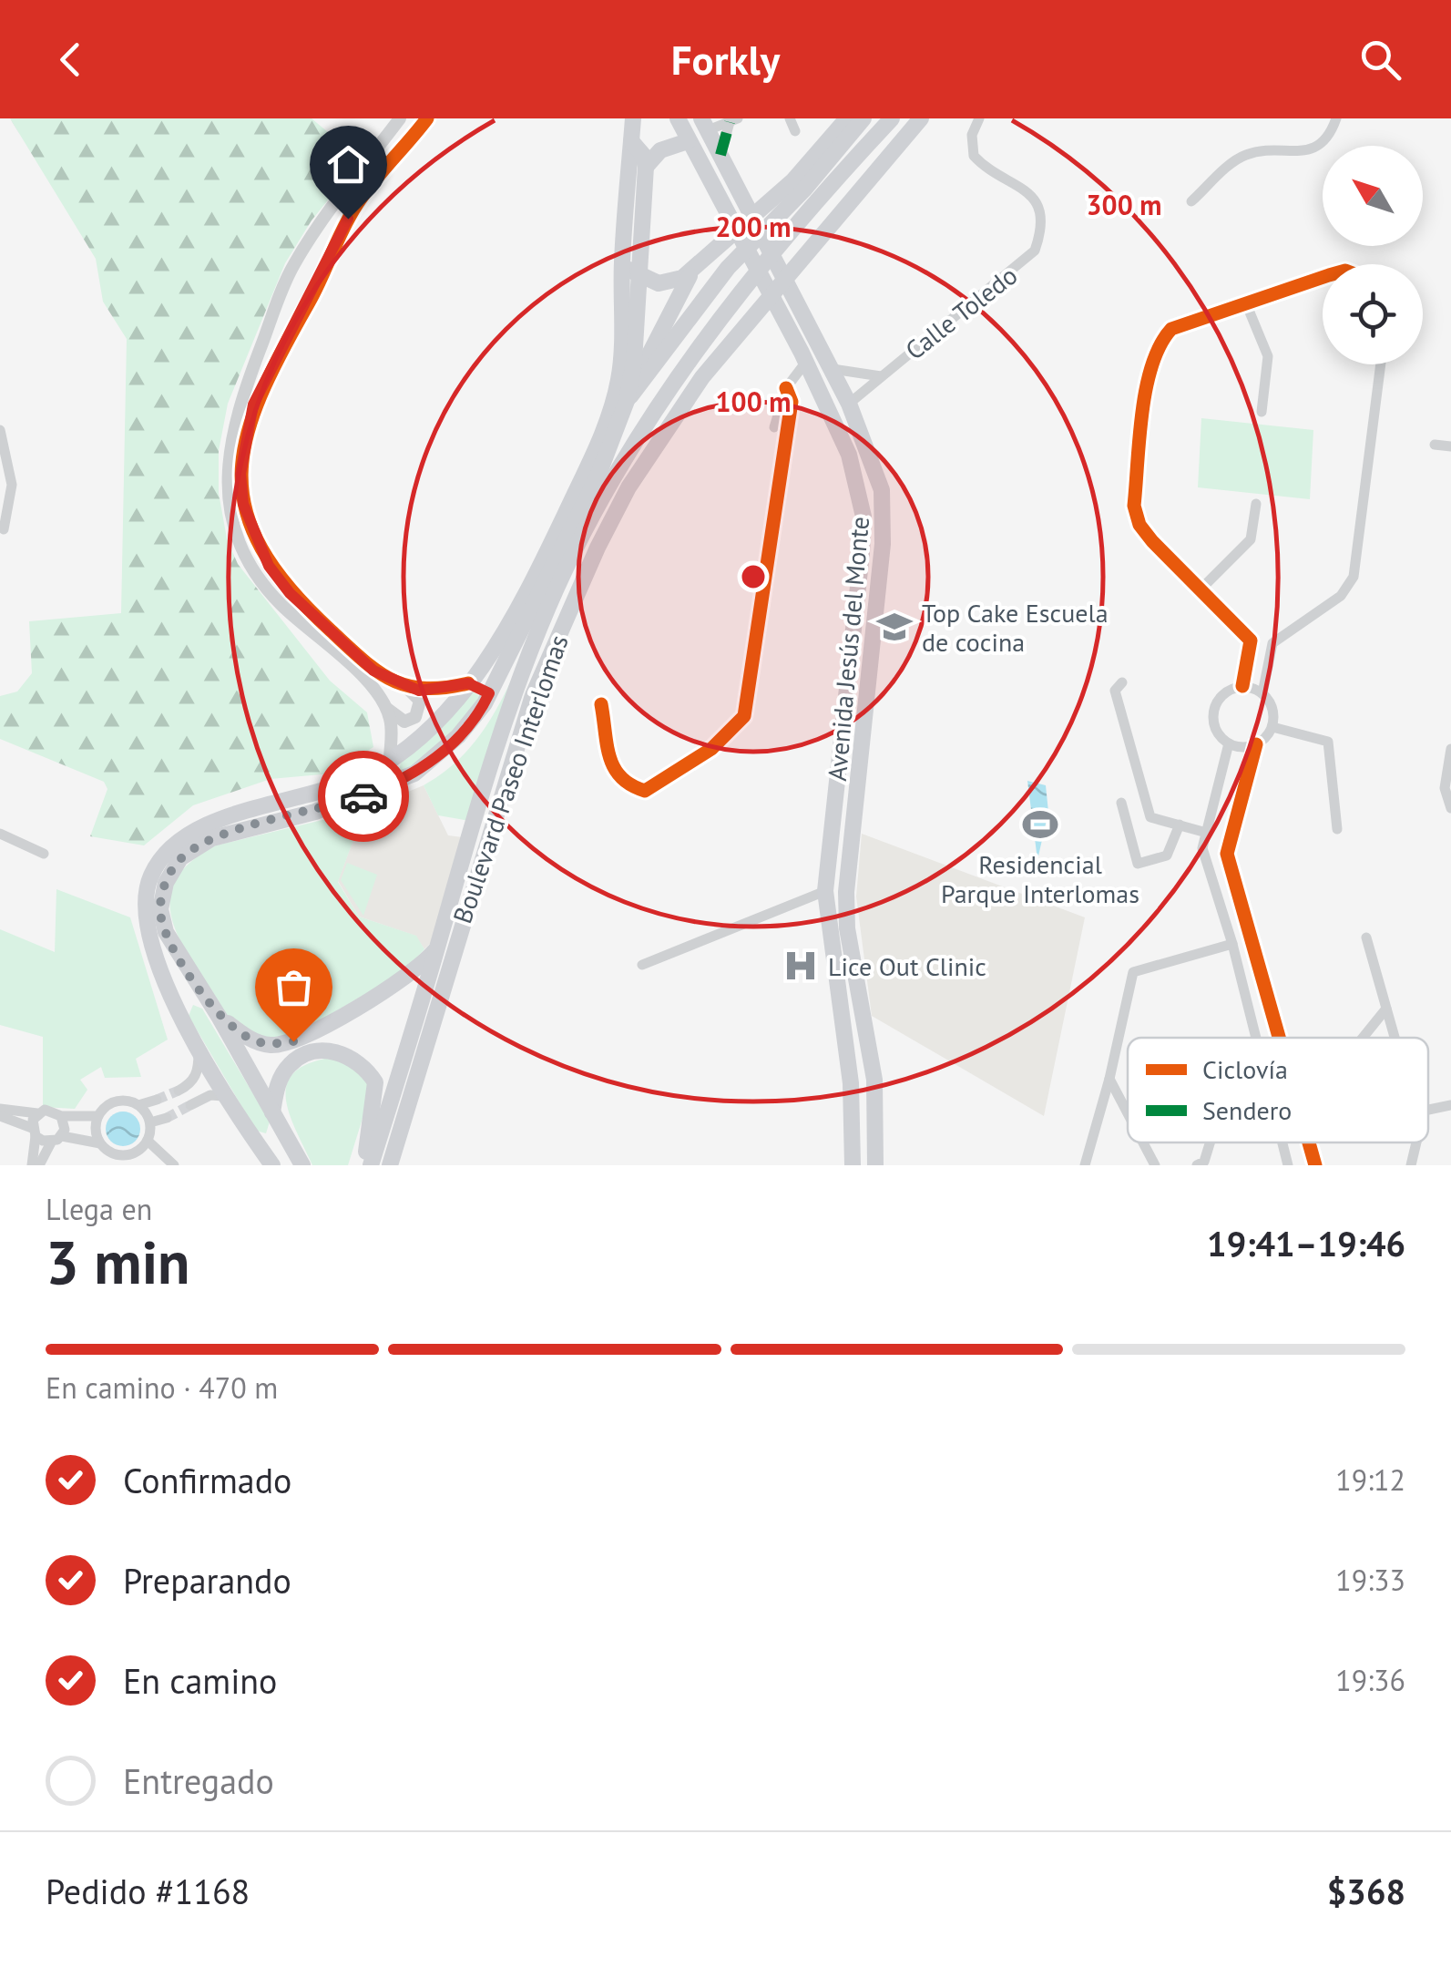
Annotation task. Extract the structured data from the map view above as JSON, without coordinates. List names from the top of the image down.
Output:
{
  "streets": {
    "main road": ["Avenida Jesús del Monte", "Boulevard Paseo Interlomas"],
    "street": ["Calle Toledo"]
  },
  "crossings": [
    ["Calle Toledo", "Avenida Jesús del Monte"]
  ],
  "places": {
    "school or university": ["Top Cake Escuela de cocina"],
    "sports": ["Residencial Parque Interlomas"],
    "hospital": ["Lice Out Clinic"]
  },
  "legend": ["Ciclovía", "Sendero"],
  "north": "top left",
  "page": {
    "header": "Forkly",
    "heading": ["3 min", "Llega en", "19:41–19:46"],
    "panel": ["Pedido #1168", "$368"],
    "bar": "En camino · 470 m",
    "list": [
      ["Confirmado", "19:12"],
      ["Preparando", "19:33"],
      ["En camino", "19:36"],
      "Entregado"
    ]
  },
  "rings": ["300 m", "200 m", "100 m"]
}
